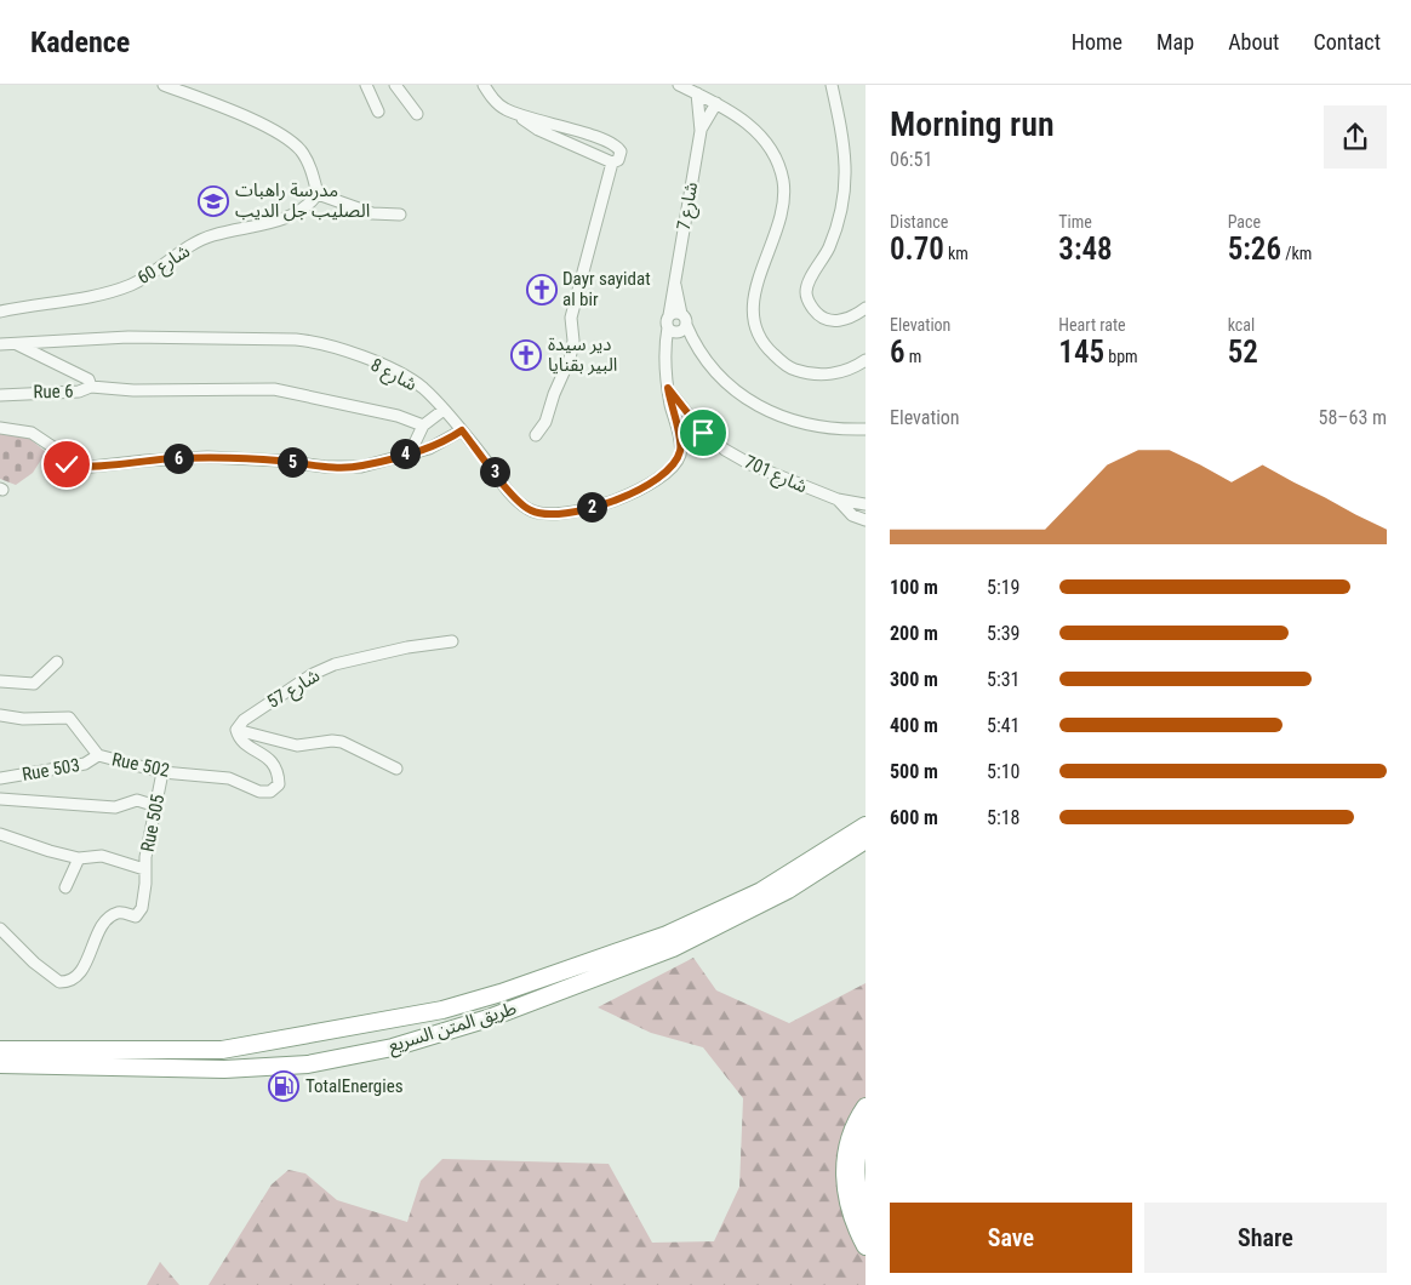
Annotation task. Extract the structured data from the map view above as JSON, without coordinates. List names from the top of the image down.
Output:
{
  "streets": {
    "highway": ["طريق المتن السريع"],
    "street": [
      "شارع 7",
      "شارع 60",
      "شارع 8",
      "Rue 6",
      "شارع 701",
      "شارع 57",
      "Rue 502",
      "Rue 503",
      "Rue 505"
    ]
  },
  "crossings": [
    ["شارع 7", "شارع 8"],
    ["شارع 8", "Rue 6"],
    ["شارع 8", "شارع 701"],
    ["شارع 57", "Rue 502"],
    ["Rue 502", "Rue 503"],
    ["Rue 502", "Rue 505"]
  ],
  "places": {
    "school or university": ["مدرسة راهبات الصليب جل الديب"],
    "church": ["Dayr sayidat al bir", "دير سيدة البير بقنايا"],
    "fuel station": ["TotalEnergies"]
  },
  "page": {
    "header": "Kadence",
    "nav": [
      "Home",
      "Map",
      "About",
      "Contact"
    ],
    "heading": ["Morning run", "06:51"],
    "stats": [
      ["Distance", "0.70 km"],
      ["Time", "3:48"],
      ["Pace", "5:26 /km"],
      ["Elevation", "6 m"],
      ["Heart rate", "145 bpm"],
      ["kcal", "52"]
    ],
    "chart": ["Elevation", "58–63 m"],
    "pins": [
      "4",
      "6",
      "5",
      "3",
      "2"
    ],
    "list": [
      {
        "name": "100 m",
        "note": "5:19"
      },
      {
        "name": "200 m",
        "note": "5:39"
      },
      {
        "name": "300 m",
        "note": "5:31"
      },
      {
        "name": "400 m",
        "note": "5:41"
      },
      {
        "name": "500 m",
        "note": "5:10"
      },
      {
        "name": "600 m",
        "note": "5:18"
      }
    ],
    "buttons": ["Save", "Share"]
  }
}
